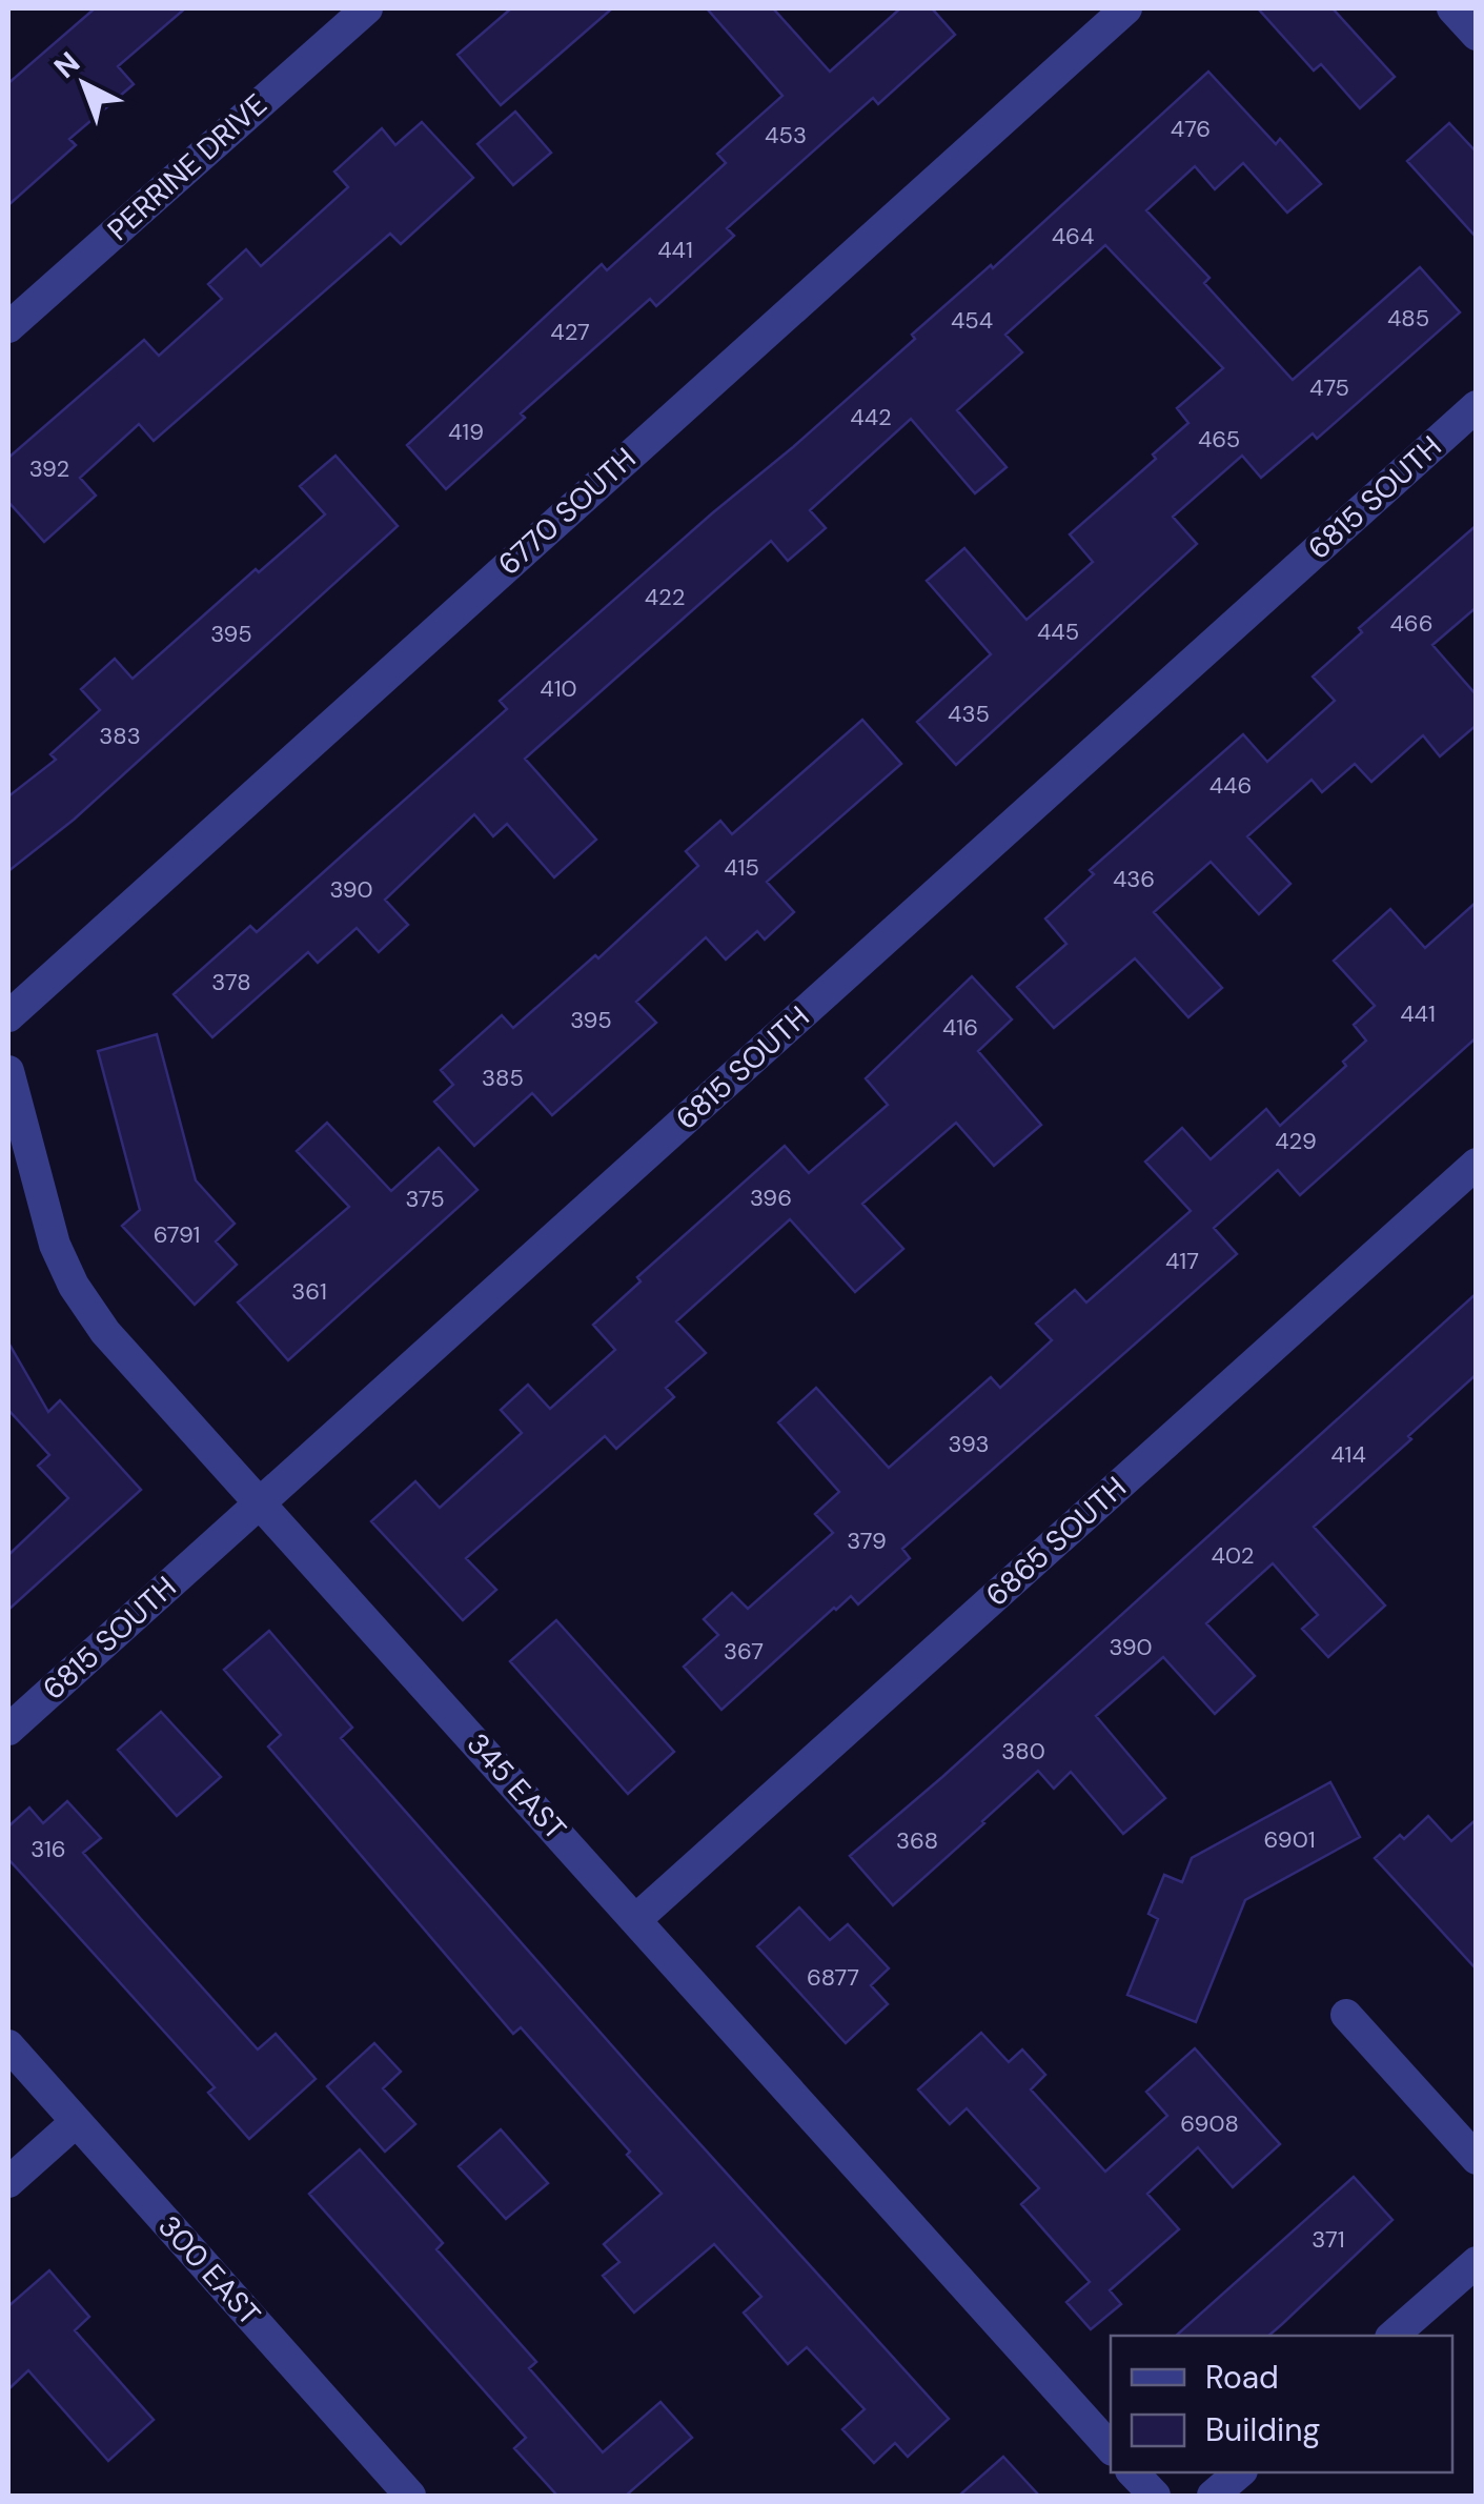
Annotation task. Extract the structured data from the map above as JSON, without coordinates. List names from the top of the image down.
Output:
{
  "streets": {
    "street": [
      "PERRINE DRIVE",
      "6815 SOUTH",
      "6770 SOUTH",
      "6865 SOUTH",
      "345 EAST",
      "300 EAST"
    ]
  },
  "crossings": [
    ["6815 SOUTH", "345 EAST"],
    ["6865 SOUTH", "345 EAST"]
  ],
  "house_numbers": [
    "476",
    "453",
    "464",
    "441",
    "485",
    "454",
    "427",
    "475",
    "442",
    "419",
    "465",
    "392",
    "422",
    "466",
    "445",
    "395",
    "410",
    "435",
    "383",
    "446",
    "415",
    "436",
    "390",
    "378",
    "441",
    "395",
    "416",
    "385",
    "429",
    "396",
    "375",
    "6791",
    "417",
    "361",
    "393",
    "414",
    "379",
    "402",
    "390",
    "367",
    "380",
    "6901",
    "368",
    "316",
    "6877",
    "6908",
    "371"
  ],
  "legend": ["Road", "Building"],
  "north": "top left"
}
